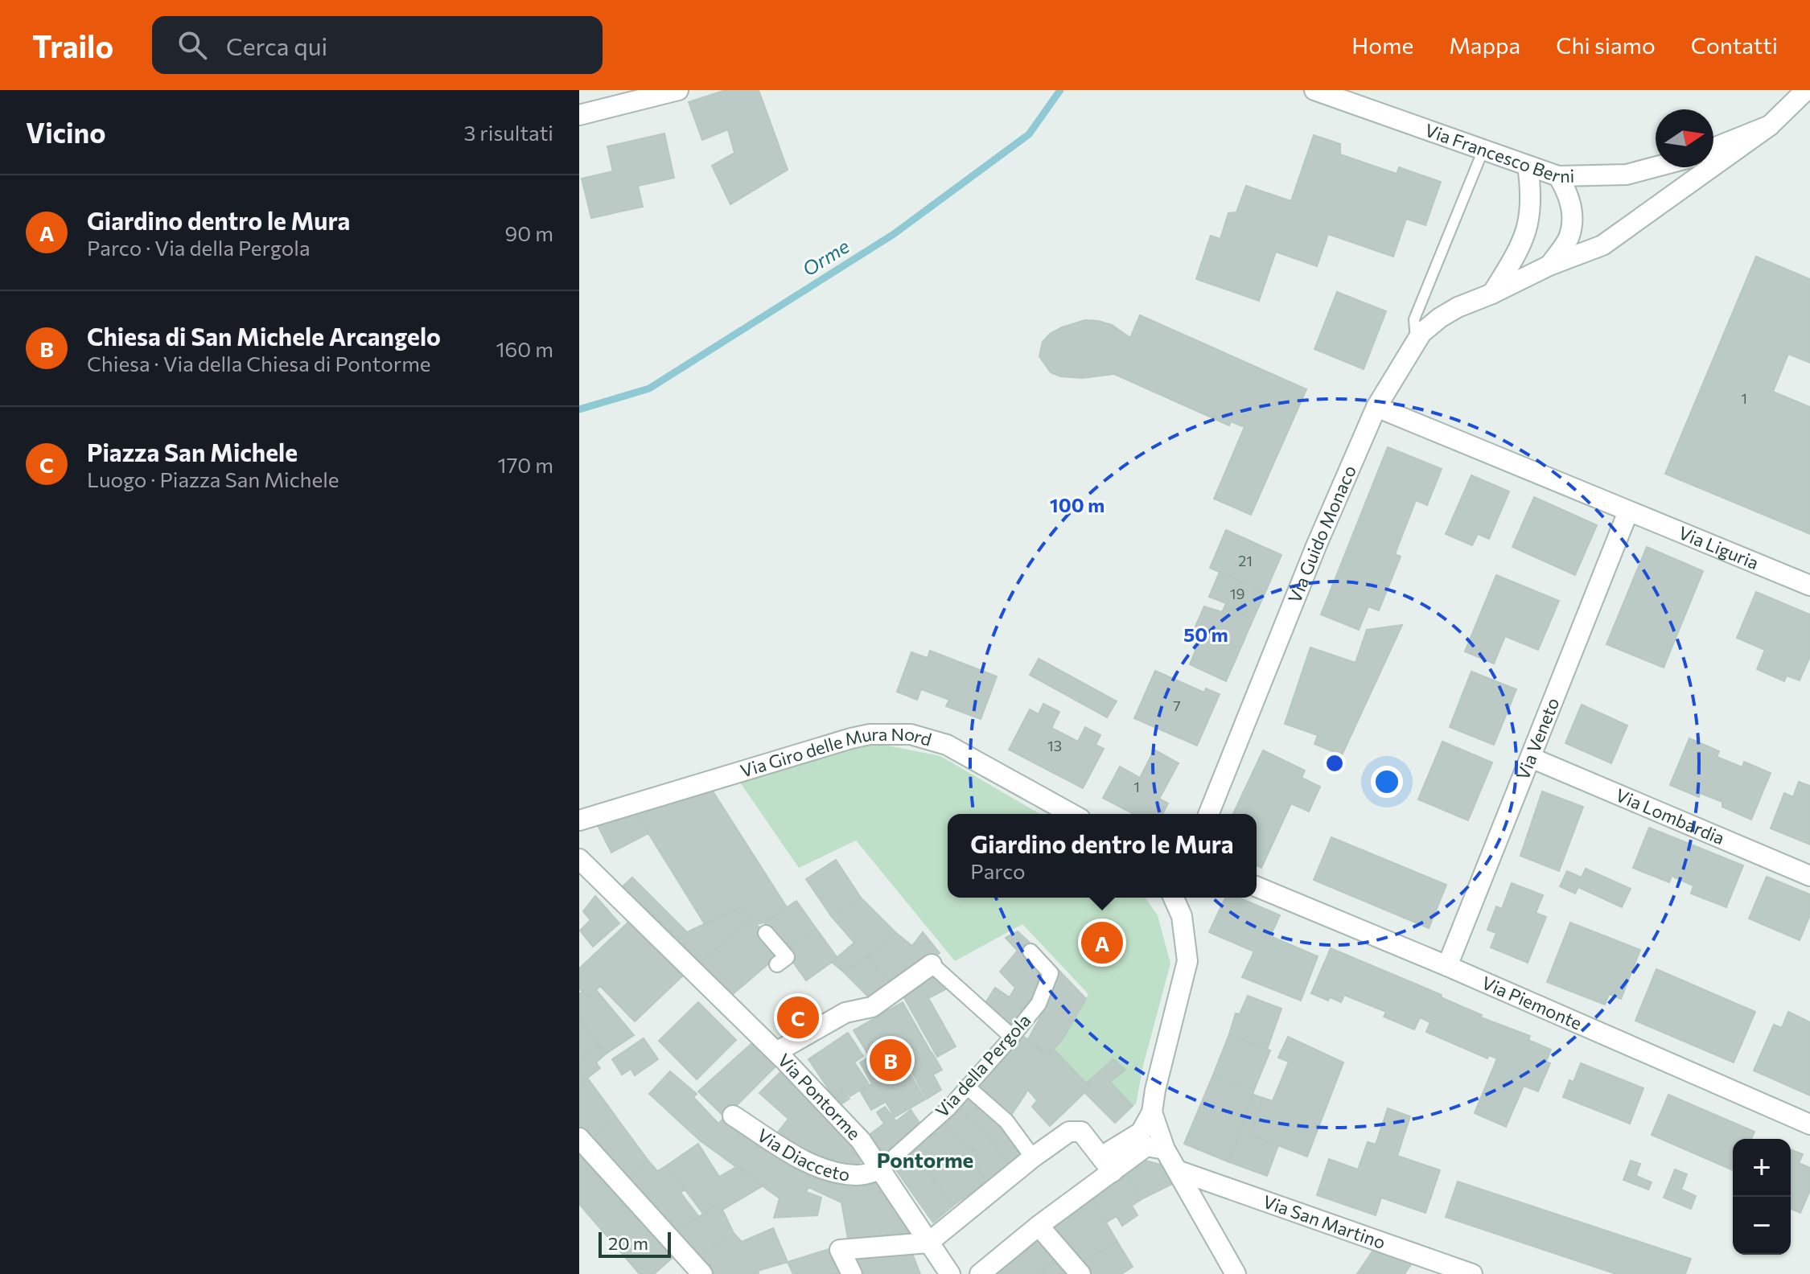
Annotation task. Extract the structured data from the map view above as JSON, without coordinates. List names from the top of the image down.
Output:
{
  "streets": {
    "street": [
      "Via Francesco Berni",
      "Via Guido Monaco",
      "Via Liguria",
      "Via Veneto",
      "Via Giro delle Mura Nord",
      "Via Lombardia",
      "Via Piemonte",
      "Via della Pergola",
      "Via Pontorme",
      "Via Diacceto",
      "Via San Martino"
    ]
  },
  "crossings": [
    ["Via Francesco Berni", "Via Guido Monaco"],
    ["Via Guido Monaco", "Via Liguria"],
    ["Via Liguria", "Via Veneto"],
    ["Via Veneto", "Via Lombardia"],
    ["Via Veneto", "Via Piemonte"],
    ["Via della Pergola", "Via Pontorme"],
    ["Via della Pergola", "Via Diacceto"],
    ["Via Pontorme", "Via Diacceto"]
  ],
  "districts": ["Pontorme"],
  "water": ["Orme"],
  "house_numbers": [
    "1",
    "21",
    "19",
    "7",
    "13",
    "1"
  ],
  "scale_bar": "20 m",
  "north": "right",
  "page": {
    "header": "Trailo",
    "search": "Cerca qui",
    "nav": [
      "Home",
      "Mappa",
      "Chi siamo",
      "Contatti"
    ],
    "heading": ["Vicino", "3 risultati"],
    "list": [
      {
        "mark": "A",
        "name": "Giardino dentro le Mura",
        "note": "Parco · Via della Pergola",
        "value": "90 m"
      },
      {
        "mark": "B",
        "name": "Chiesa di San Michele Arcangelo",
        "note": "Chiesa · Via della Chiesa di Pontorme",
        "value": "160 m"
      },
      {
        "mark": "C",
        "name": "Piazza San Michele",
        "note": "Luogo · Piazza San Michele",
        "value": "170 m"
      }
    ],
    "popup": ["Giardino dentro le Mura", "Parco"],
    "pins": ["A", "C", "B"],
    "map_buttons": ["+", "−"],
    "scale": "20 m"
  },
  "rings": ["100 m", "50 m"]
}
